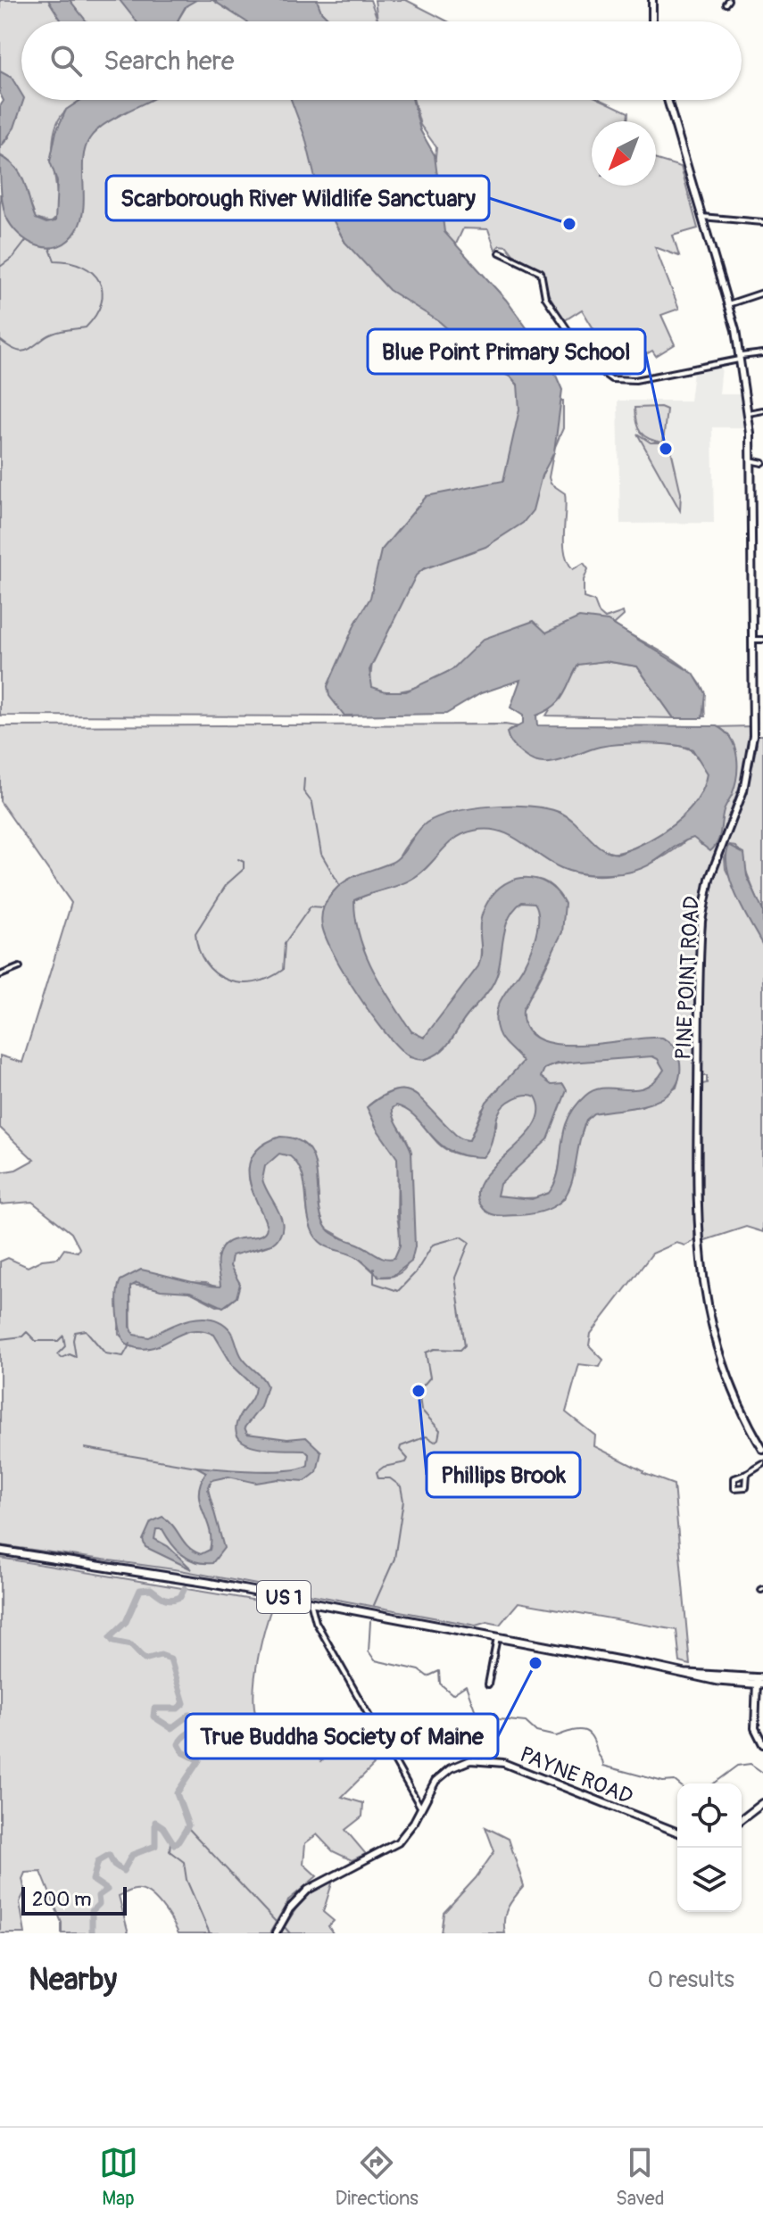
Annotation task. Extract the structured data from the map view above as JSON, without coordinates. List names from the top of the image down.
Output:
{
  "streets": {
    "main road": ["PINE POINT ROAD", "US 1", "PAYNE ROAD"]
  },
  "places": [
    "Scarborough River Wildlife Sanctuary",
    "Blue Point Primary School",
    "Phillips Brook",
    "True Buddha Society of Maine"
  ],
  "scale_bar": "200 m",
  "north": "bottom left",
  "page": {
    "search": "Search here",
    "scale": "200 m",
    "heading": ["Nearby", "0 results"],
    "nav": ["Map", "Directions", "Saved"]
  }
}
